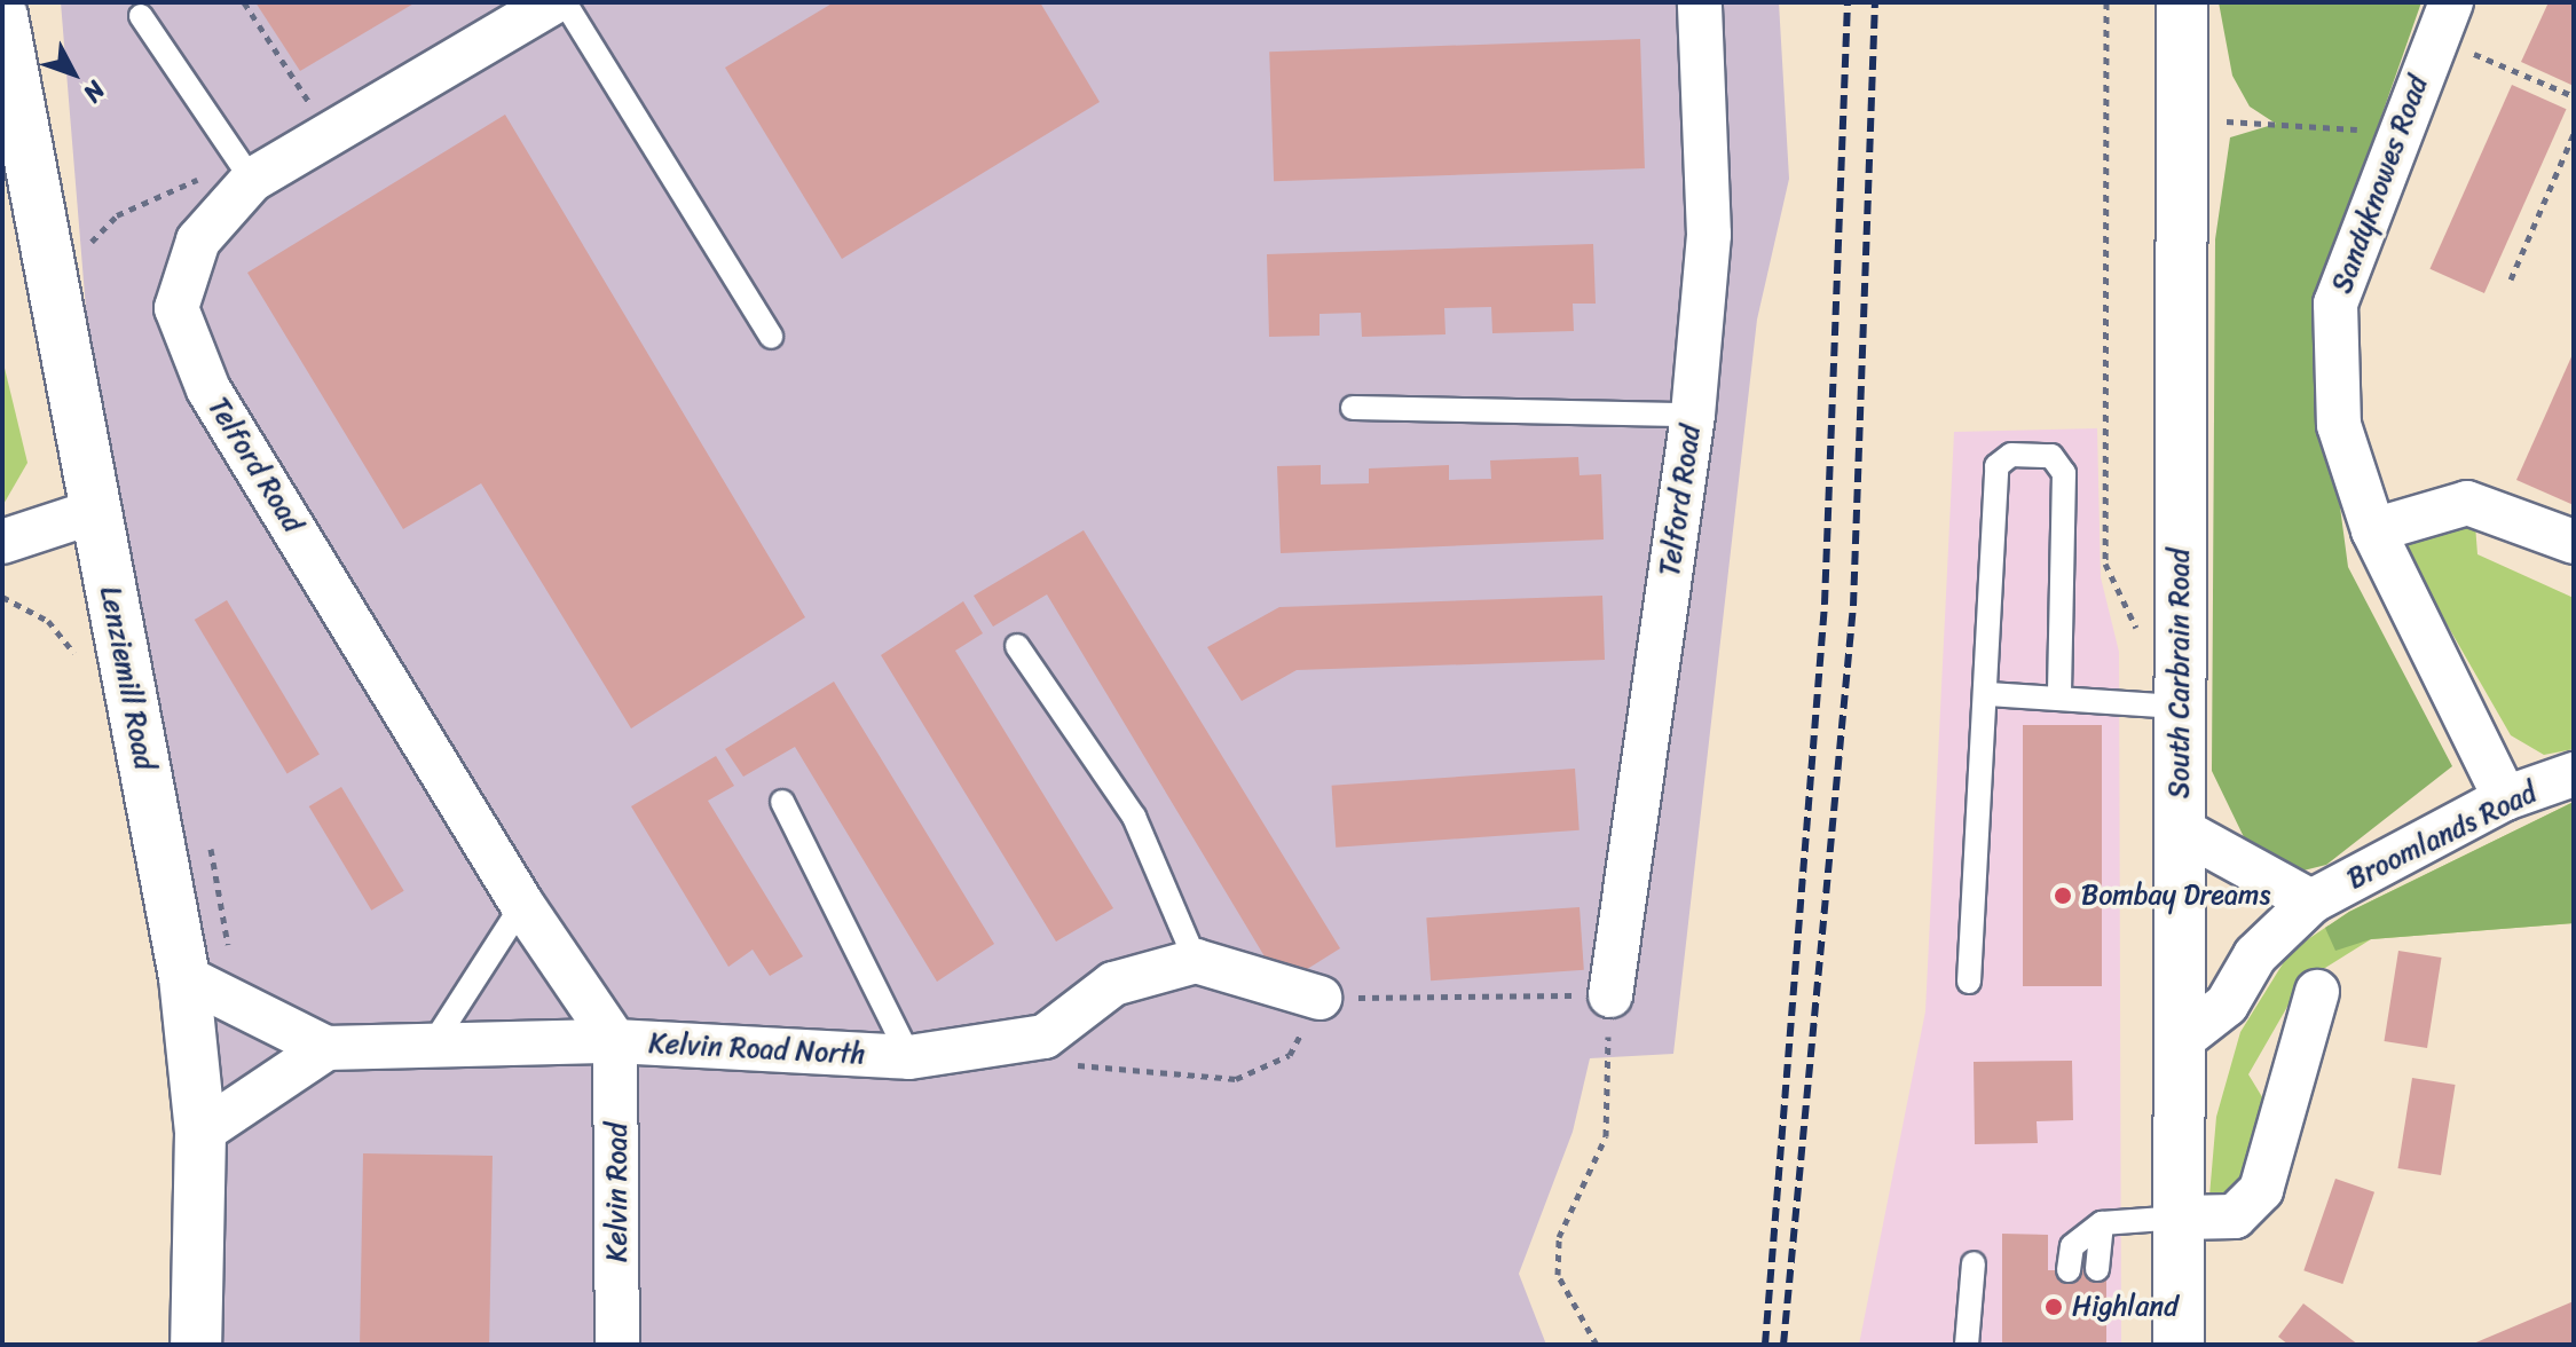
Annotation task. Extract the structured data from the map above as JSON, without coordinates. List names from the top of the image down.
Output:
{
  "streets": {
    "street": [
      "Sandyknowes Road",
      "Telford Road",
      "South Carbrain Road",
      "Lenziemill Road",
      "Broomlands Road",
      "Kelvin Road North",
      "Kelvin Road"
    ]
  },
  "crossings": [
    ["Sandyknowes Road", "Broomlands Road"],
    ["Telford Road", "Kelvin Road North"],
    ["Telford Road", "Kelvin Road"],
    ["South Carbrain Road", "Broomlands Road"],
    ["Lenziemill Road", "Kelvin Road North"],
    ["Kelvin Road North", "Kelvin Road"]
  ],
  "places": ["Bombay Dreams", "Highland"],
  "north": "bottom right"
}
